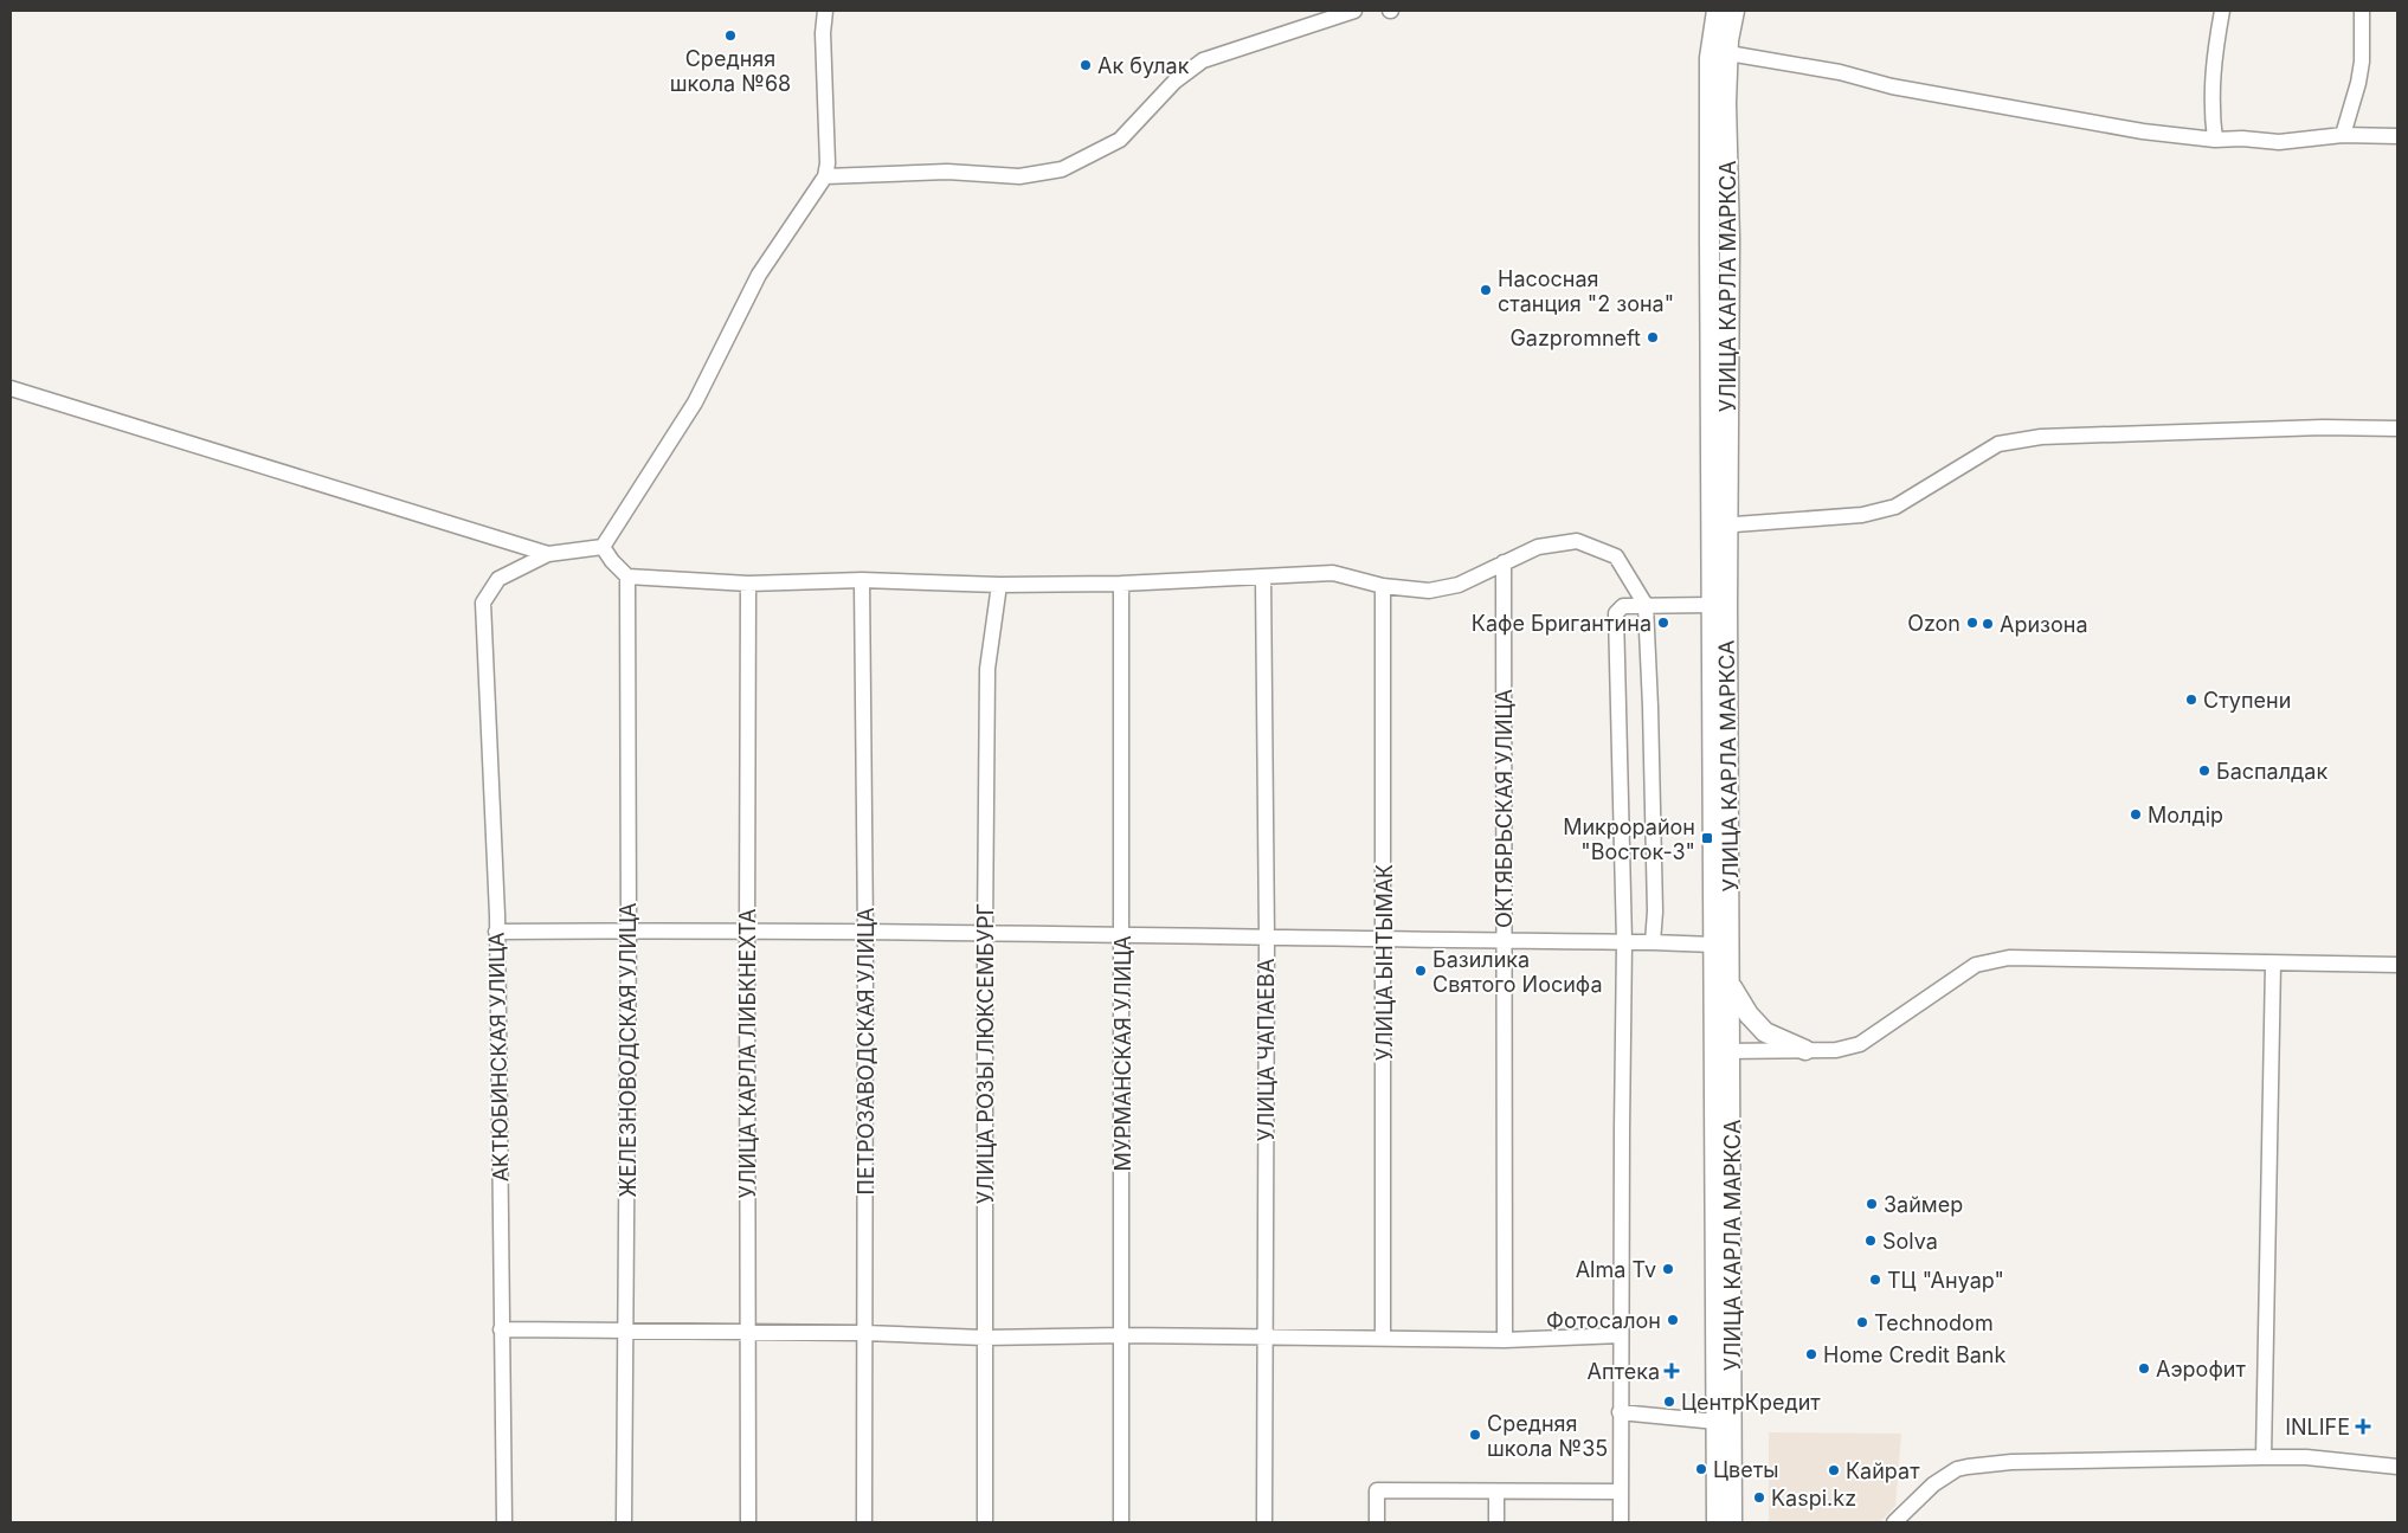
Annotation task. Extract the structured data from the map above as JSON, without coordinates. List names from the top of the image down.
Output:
{
  "streets": {
    "main road": ["УЛИЦА КАРЛА МАРКСА"],
    "street": [
      "ОКТЯБРЬСКАЯ УЛИЦА",
      "УЛИЦА ЫНТЫМАК",
      "ЖЕЛЕЗНОВОДСКАЯ УЛИЦА",
      "УЛИЦА ЧАПАЕВА",
      "ПЕТРОЗАВОДСКАЯ УЛИЦА",
      "УЛИЦА КАРЛА ЛИБКНЕХТА",
      "УЛИЦА РОЗЫ ЛЮКСЕМБУРГ",
      "МУРМАНСКАЯ УЛИЦА",
      "АКТЮБИНСКАЯ УЛИЦА"
    ]
  },
  "places": {
    "other": [
      "Средняя школа №68",
      "Ак булак",
      "Насосная станция \"2 зона\"",
      "Gazpromneft",
      "Кафе Бригантина",
      "Ozon",
      "Аризона",
      "Ступени",
      "Баспалдак",
      "Молдiр",
      "Базилика Святого Иосифа",
      "Займер",
      "Solva",
      "Alma Tv",
      "ТЦ \"Ануар\"",
      "Фотосалон",
      "Technodom",
      "Home Credit Bank",
      "Аэрофит",
      "ЦентрКредит",
      "Средняя школа №35",
      "Цветы",
      "Кайрат",
      "Kaspi.kz"
    ],
    "transit": ["Микрорайон \"Восток-3\""],
    "health": ["Аптека", "INLIFE"]
  }
}
